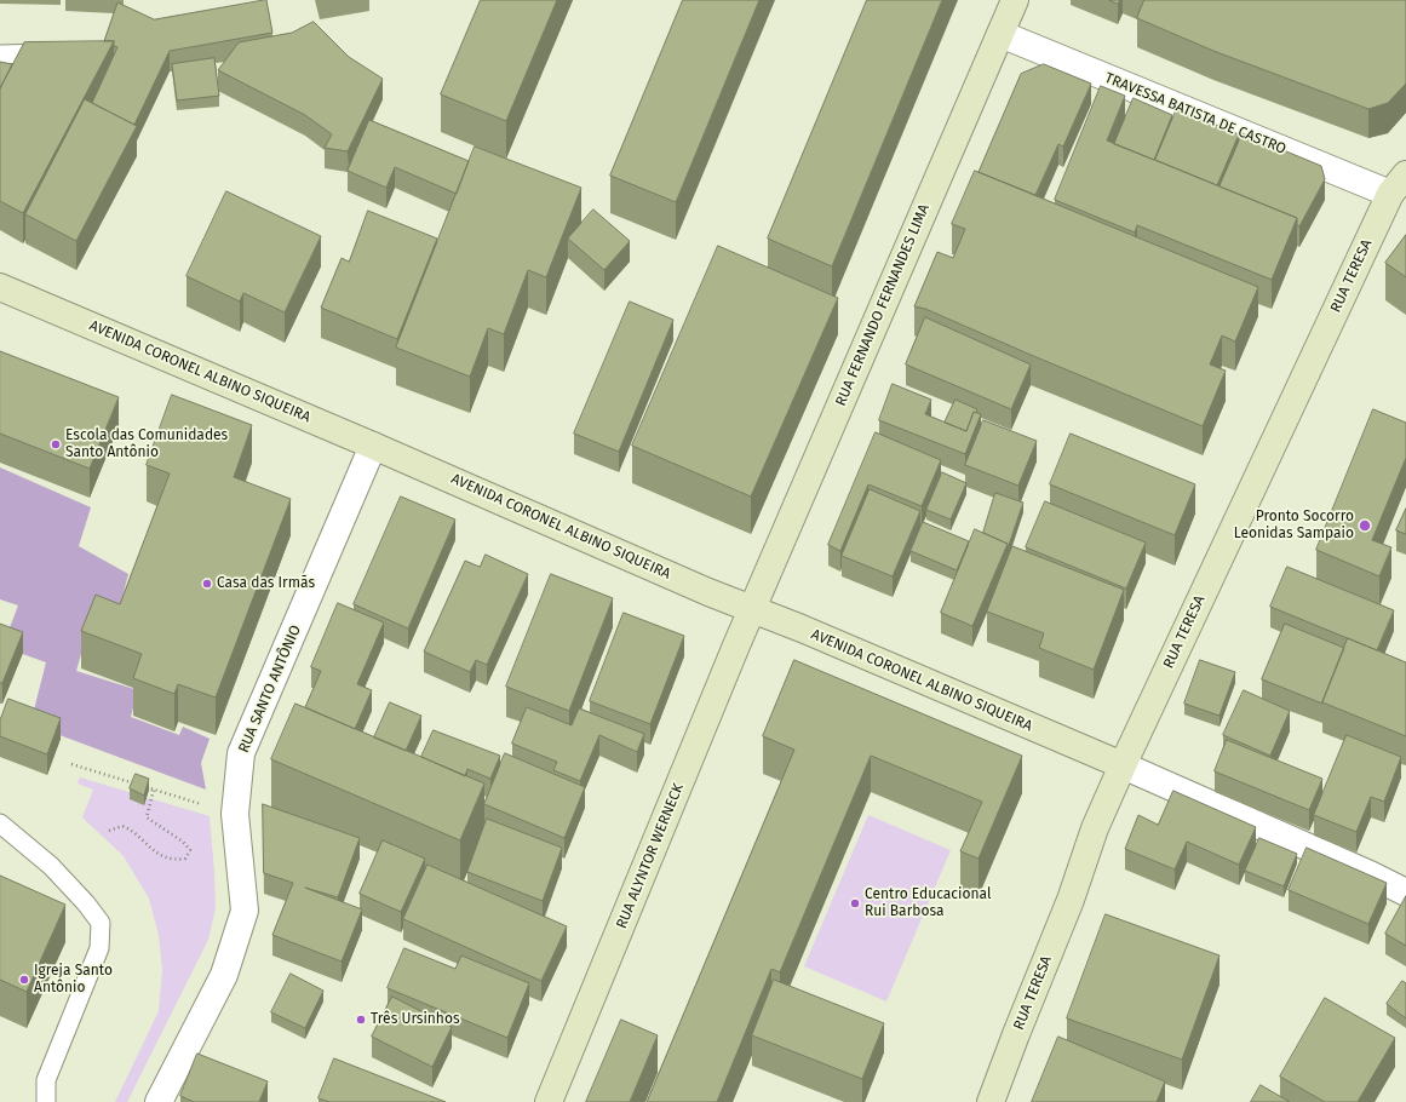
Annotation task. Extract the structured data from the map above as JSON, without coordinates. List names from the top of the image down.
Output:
{
  "streets": {
    "main road": [
      "RUA TERESA",
      "RUA FERNANDO FERNANDES LIMA",
      "AVENIDA CORONEL ALBINO SIQUEIRA",
      "RUA ALYNTOR WERNECK"
    ],
    "street": ["TRAVESSA BATISTA DE CASTRO", "RUA SANTO ANTÔNIO"]
  },
  "crossings": [
    ["TRAVESSA BATISTA DE CASTRO", "RUA TERESA"],
    ["TRAVESSA BATISTA DE CASTRO", "RUA FERNANDO FERNANDES LIMA"],
    ["RUA TERESA", "AVENIDA CORONEL ALBINO SIQUEIRA"],
    ["RUA FERNANDO FERNANDES LIMA", "AVENIDA CORONEL ALBINO SIQUEIRA"],
    ["RUA FERNANDO FERNANDES LIMA", "RUA ALYNTOR WERNECK"],
    ["AVENIDA CORONEL ALBINO SIQUEIRA", "RUA SANTO ANTÔNIO"],
    ["AVENIDA CORONEL ALBINO SIQUEIRA", "RUA ALYNTOR WERNECK"]
  ],
  "places": [
    "Escola das Comunidades Santo Antônio",
    "Pronto Socorro Leonidas Sampaio",
    "Casa das Irmãs",
    "Centro Educacional Rui Barbosa",
    "Igreja Santo Antônio",
    "Três Ursinhos"
  ]
}
